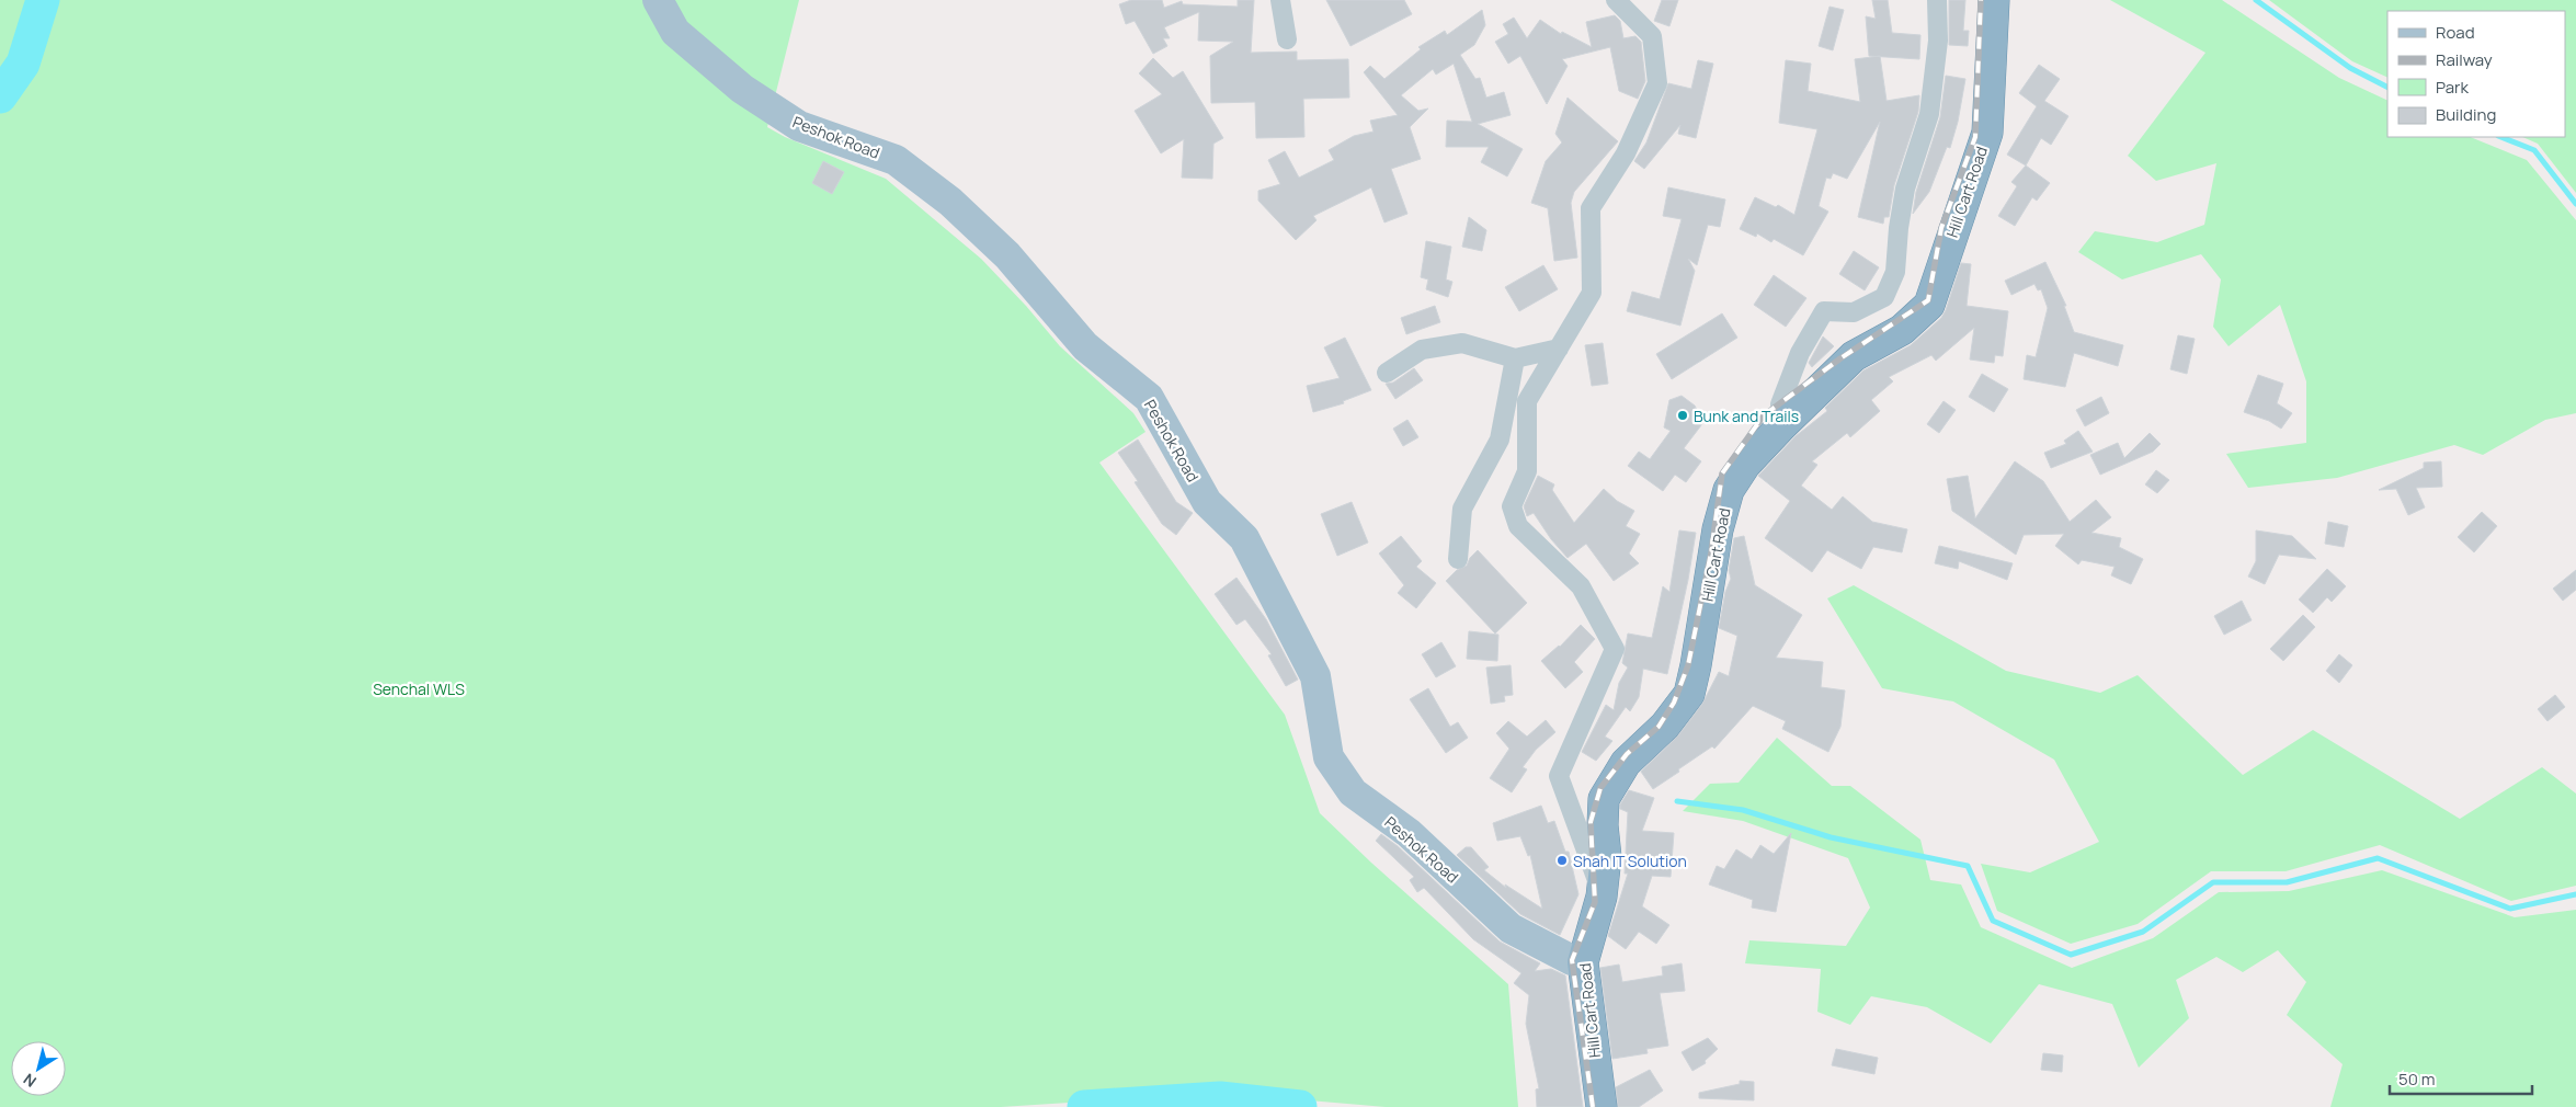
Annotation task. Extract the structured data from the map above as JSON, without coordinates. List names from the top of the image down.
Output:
{
  "streets": {
    "highway": ["Hill Cart Road"],
    "main road": ["Peshok Road"]
  },
  "crossings": [
    ["Peshok Road", "Hill Cart Road"]
  ],
  "parks": ["Senchal WLS"],
  "places": ["Bunk and Trails", "Shah IT Solution"],
  "legend": [
    "Road",
    "Railway",
    "Park",
    "Building"
  ],
  "scale_bar": "50 m",
  "north": "bottom left"
}
